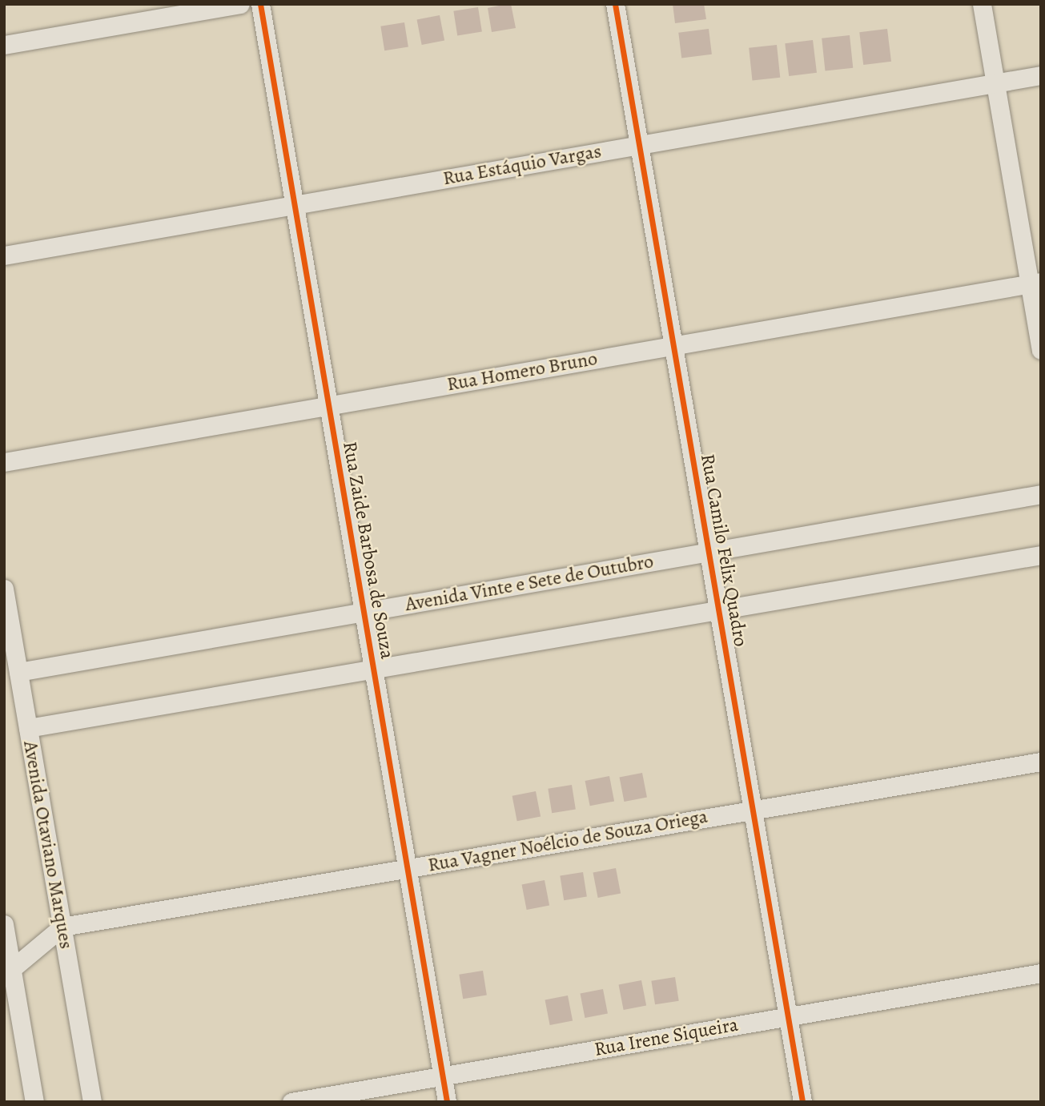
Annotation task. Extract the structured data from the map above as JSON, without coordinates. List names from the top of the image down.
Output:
{
  "streets": {
    "street": [
      "Rua Estáquio Vargas",
      "Rua Homero Bruno",
      "Rua Zaide Barbosa de Souza",
      "Rua Camilo Felix Quadro",
      "Avenida Vinte e Sete de Outubro",
      "Rua Vagner Noélcio de Souza Oriega",
      "Avenida Otaviano Marques",
      "Rua Irene Siqueira"
    ]
  },
  "crossings": [
    ["Rua Estáquio Vargas", "Rua Zaide Barbosa de Souza"],
    ["Rua Estáquio Vargas", "Rua Camilo Felix Quadro"],
    ["Rua Homero Bruno", "Rua Zaide Barbosa de Souza"],
    ["Rua Homero Bruno", "Rua Camilo Felix Quadro"],
    ["Rua Zaide Barbosa de Souza", "Avenida Vinte e Sete de Outubro"],
    ["Rua Zaide Barbosa de Souza", "Rua Vagner Noélcio de Souza Oriega"],
    ["Rua Zaide Barbosa de Souza", "Rua Irene Siqueira"],
    ["Rua Camilo Felix Quadro", "Avenida Vinte e Sete de Outubro"],
    ["Rua Camilo Felix Quadro", "Rua Vagner Noélcio de Souza Oriega"],
    ["Rua Camilo Felix Quadro", "Rua Irene Siqueira"],
    ["Avenida Vinte e Sete de Outubro", "Avenida Otaviano Marques"],
    ["Rua Vagner Noélcio de Souza Oriega", "Avenida Otaviano Marques"]
  ]
}
